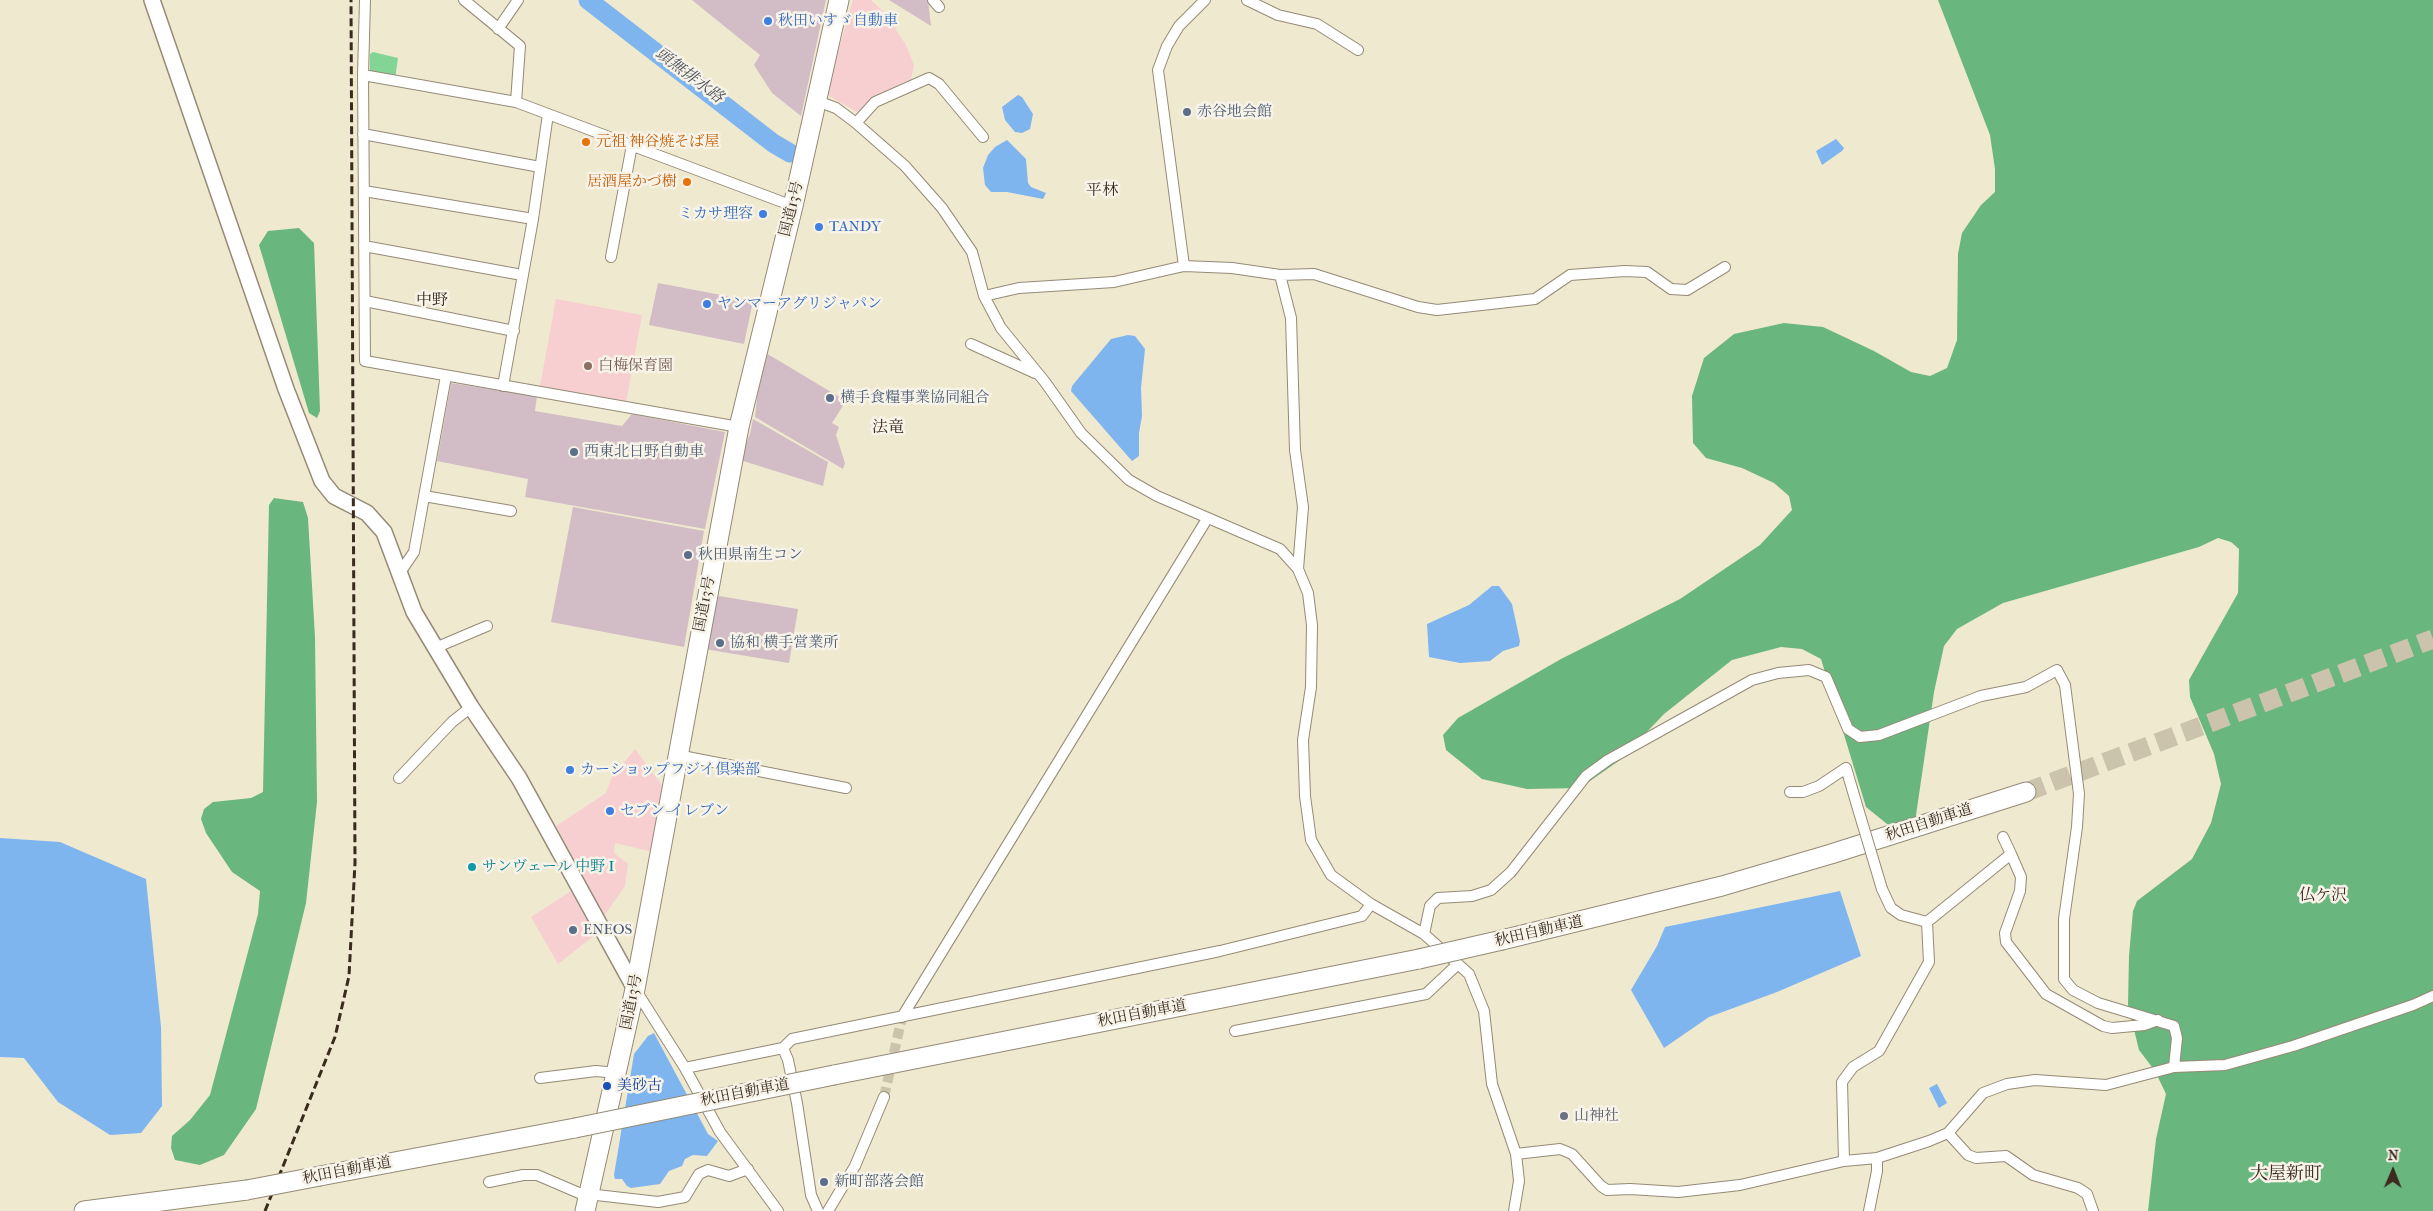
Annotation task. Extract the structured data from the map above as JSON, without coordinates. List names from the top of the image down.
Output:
{
  "streets": {
    "highway": ["国道13号", "秋田自動車道"]
  },
  "districts": [
    "平林",
    "中野",
    "法竜",
    "仏ケ沢",
    "大屋新町"
  ],
  "water": ["頭無排水路"],
  "places": [
    "秋田いすゞ自動車",
    "赤谷地会館",
    "元祖 神谷焼そば屋",
    "居酒屋かづ樹",
    "ミカサ理容",
    "TANDY",
    "ヤンマーアグリジャパン",
    "白梅保育園",
    "横手食糧事業協同組合",
    "西東北日野自動車",
    "秋田県南生コン",
    "協和 横手営業所",
    "カーショップフジイ倶楽部",
    "セブン-イレブン",
    "サンヴェール 中野 I",
    "ENEOS",
    "美砂古",
    "山神社",
    "新町部落会館"
  ],
  "north": "top"
}
